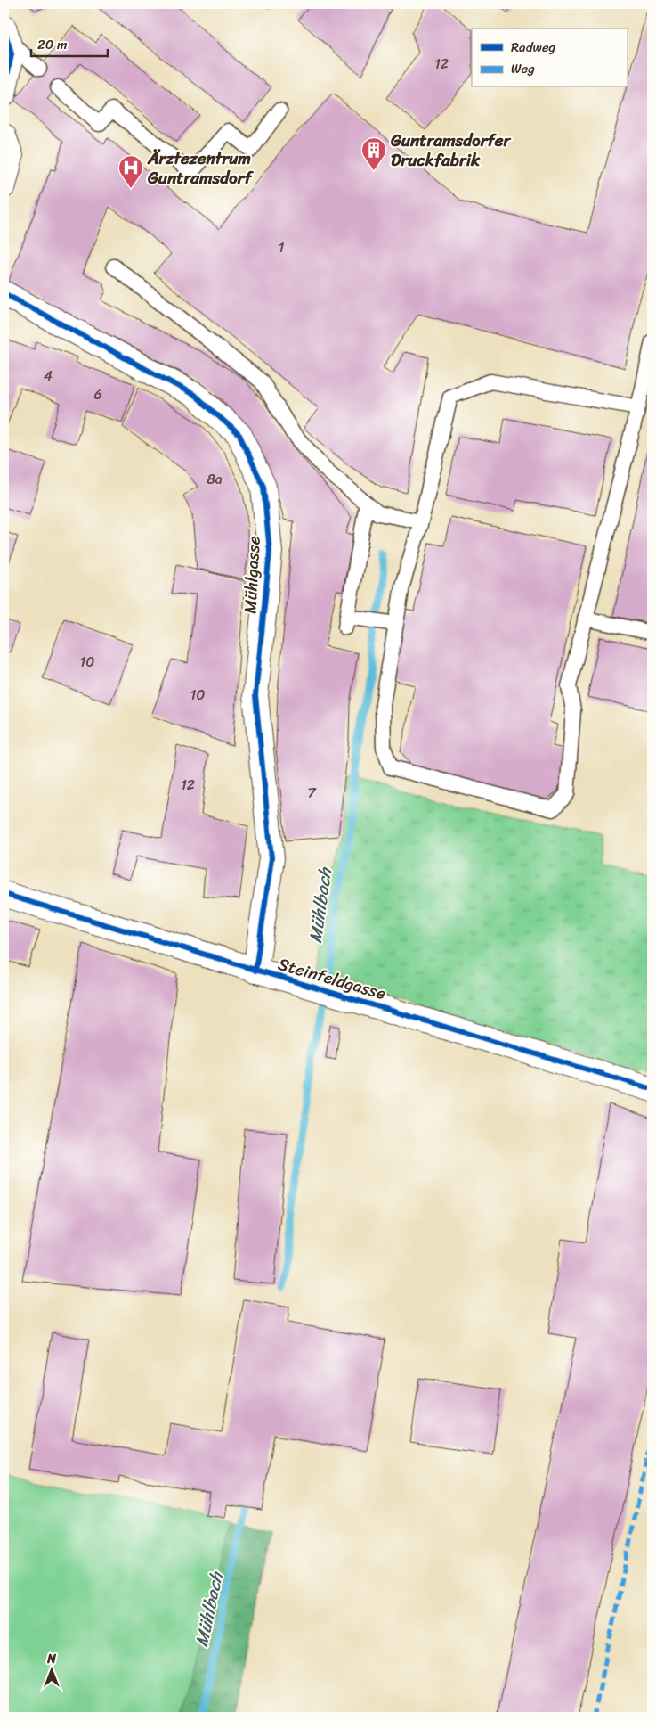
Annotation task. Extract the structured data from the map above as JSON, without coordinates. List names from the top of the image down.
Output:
{
  "streets": {
    "street": ["Mühlgasse", "Steinfeldgasse"]
  },
  "crossings": [
    ["Mühlgasse", "Steinfeldgasse"]
  ],
  "water": ["Mühlbach"],
  "places": {
    "building": ["Guntramsdorfer Druckfabrik"],
    "hospital": ["Ärztezentrum Guntramsdorf"]
  },
  "house_numbers": [
    "12",
    "1",
    "4",
    "6",
    "8a",
    "10",
    "10",
    "12",
    "7"
  ],
  "legend": ["Radweg", "Weg"],
  "scale_bar": "20 m",
  "north": "top"
}
